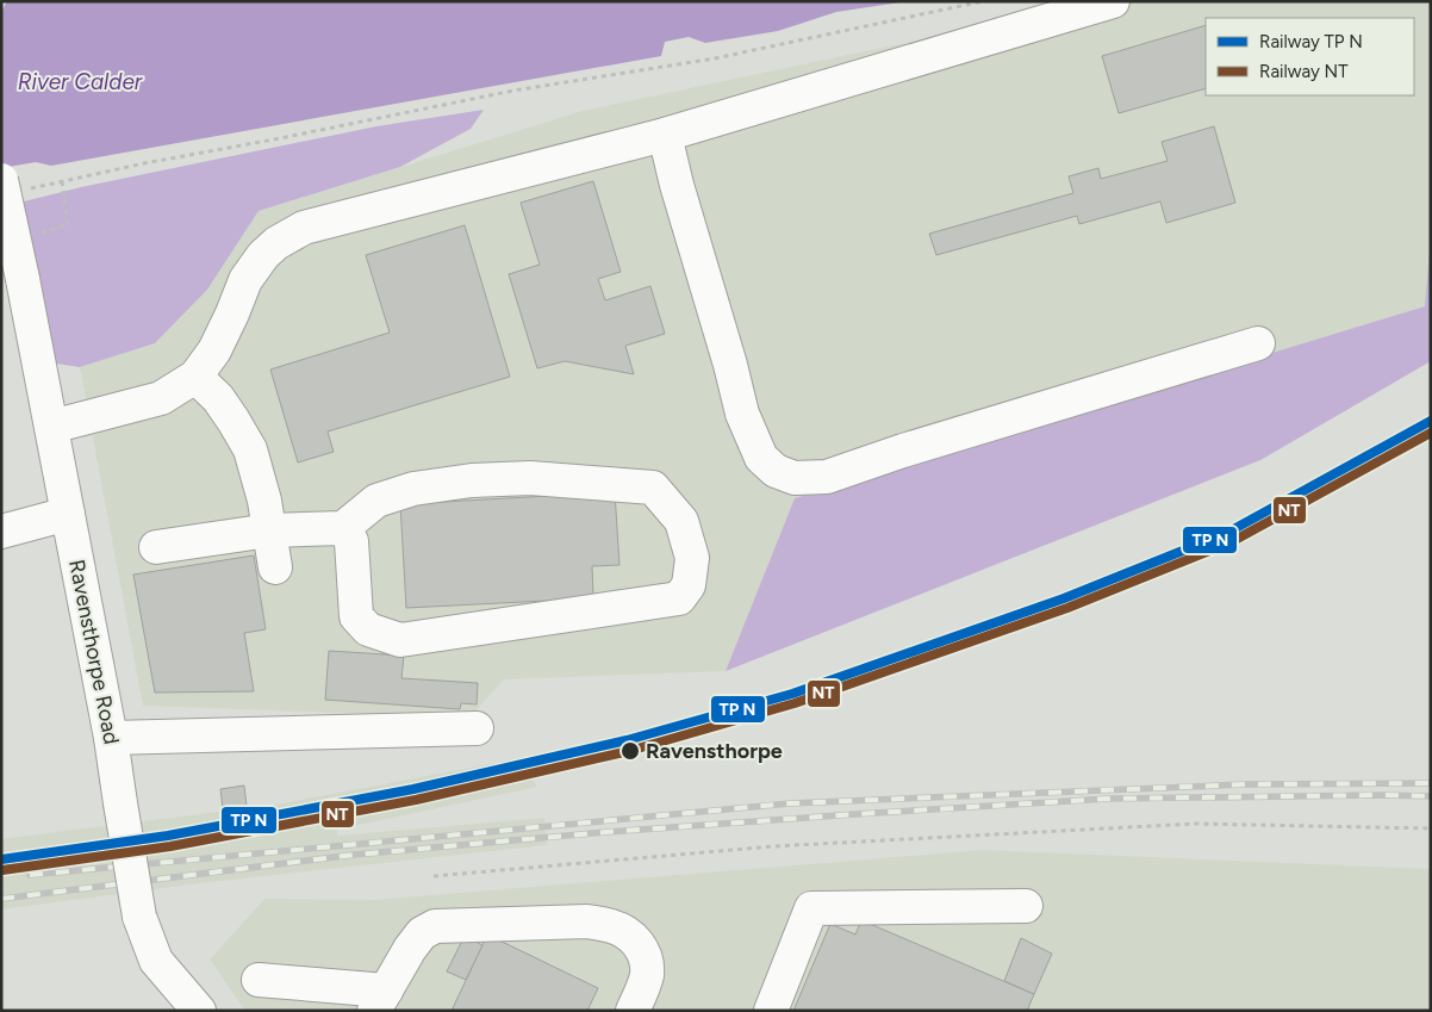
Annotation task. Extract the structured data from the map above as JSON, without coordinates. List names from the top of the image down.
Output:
{
  "streets": {
    "street": ["Ravensthorpe Road"]
  },
  "water": ["River Calder"],
  "places": ["Ravensthorpe"],
  "lines": ["rail line NT"],
  "legend": ["Railway TP N", "Railway NT"]
}
